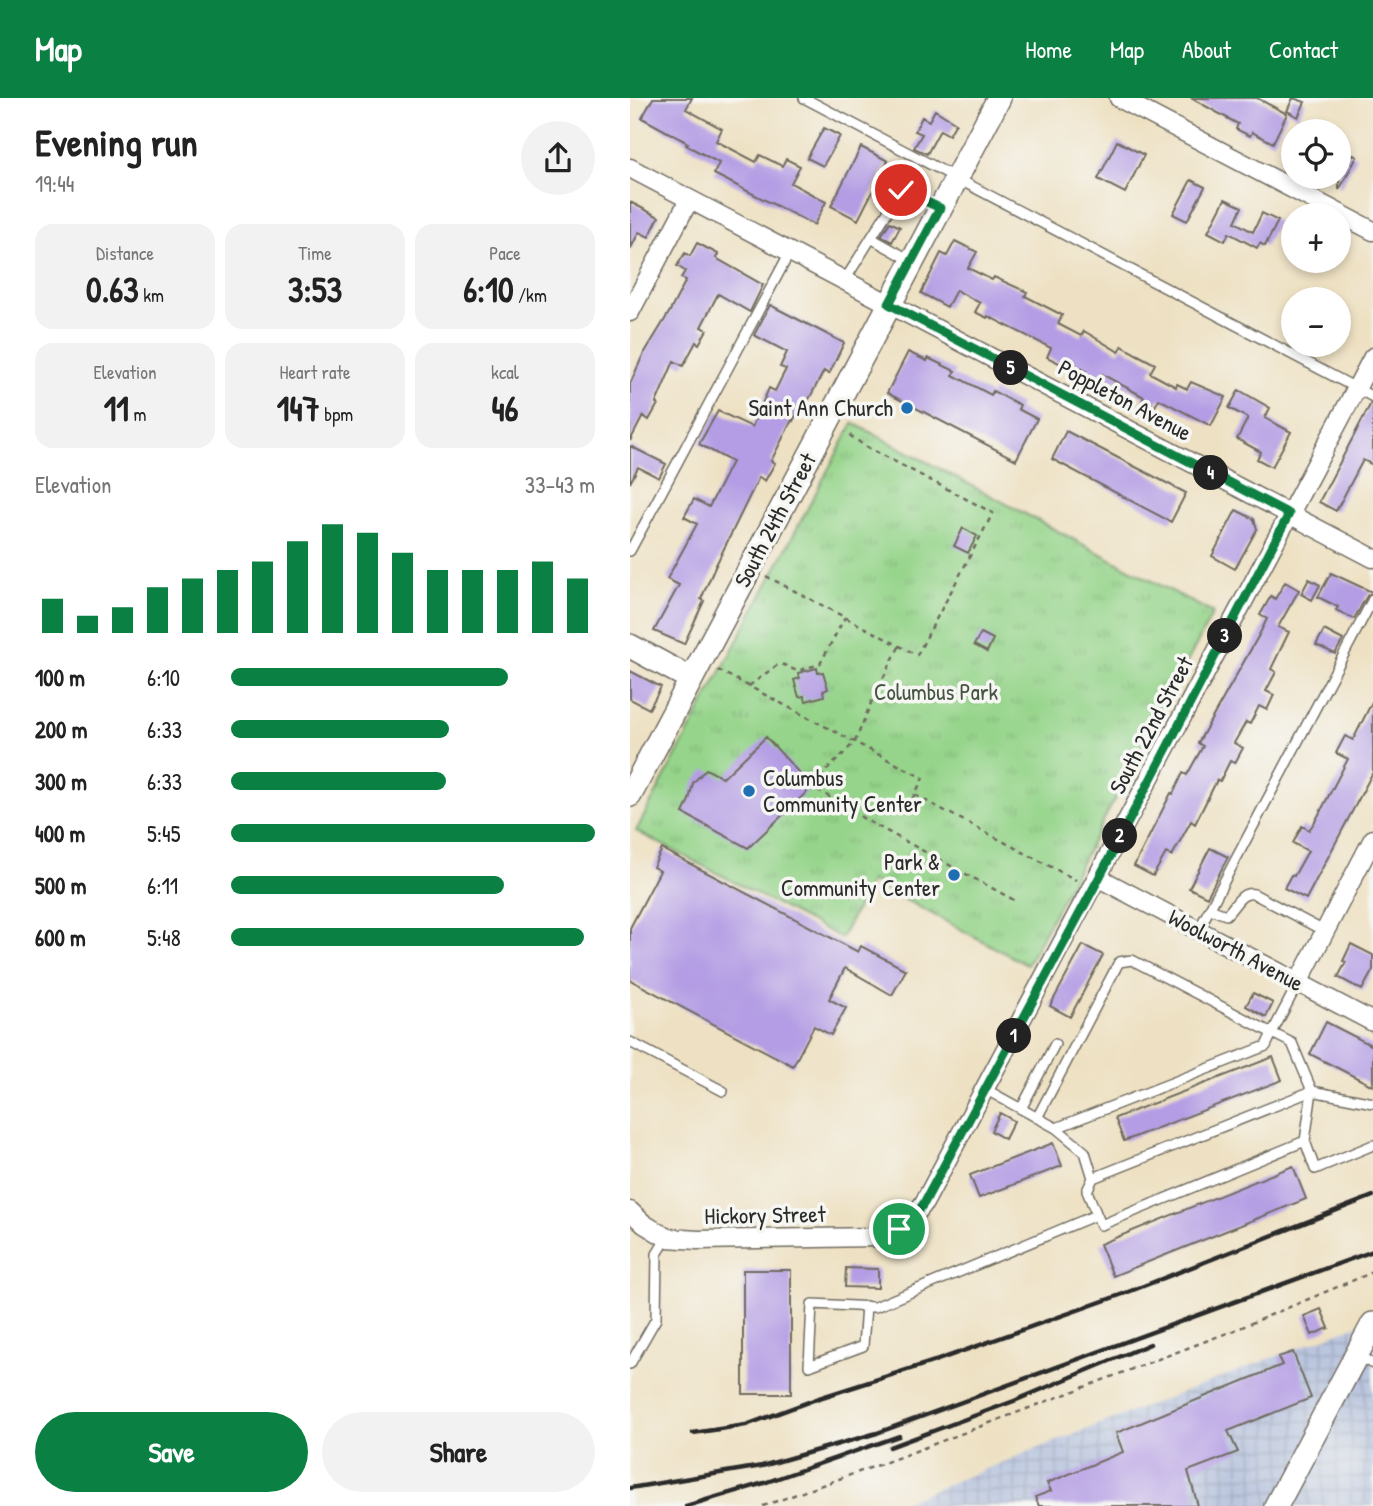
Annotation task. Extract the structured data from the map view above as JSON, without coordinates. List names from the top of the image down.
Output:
{
  "streets": {
    "main road": ["South 24th Street"],
    "street": [
      "Poppleton Avenue",
      "South 22nd Street",
      "Woolworth Avenue",
      "Hickory Street"
    ]
  },
  "crossings": [
    ["Poppleton Avenue", "South 24th Street"],
    ["Poppleton Avenue", "South 22nd Street"],
    ["South 22nd Street", "Woolworth Avenue"],
    ["South 22nd Street", "Hickory Street"]
  ],
  "parks": ["Columbus Park"],
  "places": ["Saint Ann Church", "Columbus Community Center", "Park & Community Center"],
  "page": {
    "header": "Map",
    "nav": [
      "Home",
      "Map",
      "About",
      "Contact"
    ],
    "heading": ["Evening run", "19:44"],
    "map_buttons": ["+", "−"],
    "stats": [
      ["Distance", "0.63 km"],
      ["Time", "3:53"],
      ["Pace", "6:10 /km"],
      ["Elevation", "11 m"],
      ["Heart rate", "147 bpm"],
      ["kcal", "46"]
    ],
    "pins": [
      "5",
      "4",
      "3",
      "2",
      "1"
    ],
    "chart": ["Elevation", "33–43 m"],
    "list": [
      {
        "name": "100 m",
        "note": "6:10"
      },
      {
        "name": "200 m",
        "note": "6:33"
      },
      {
        "name": "300 m",
        "note": "6:33"
      },
      {
        "name": "400 m",
        "note": "5:45"
      },
      {
        "name": "500 m",
        "note": "6:11"
      },
      {
        "name": "600 m",
        "note": "5:48"
      }
    ],
    "buttons": ["Save", "Share"]
  }
}
